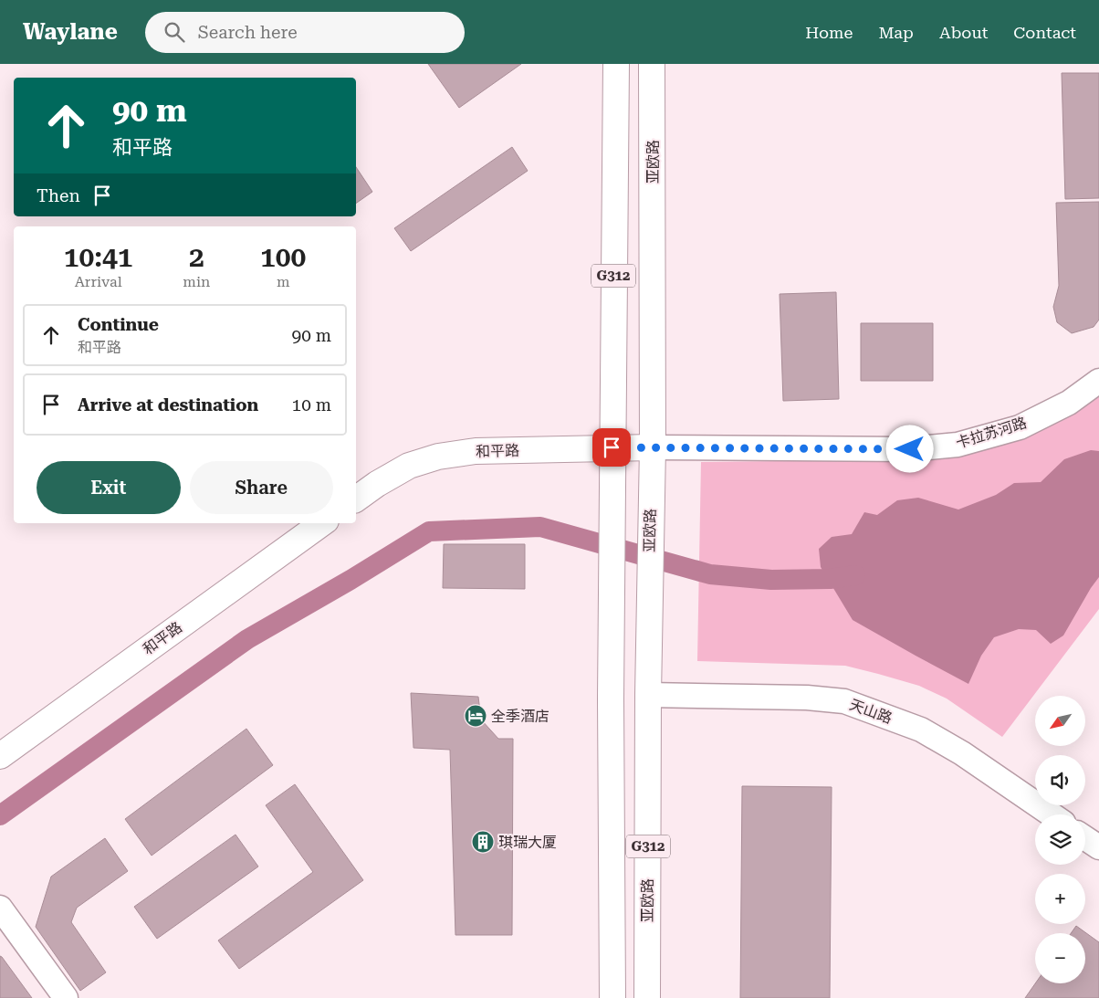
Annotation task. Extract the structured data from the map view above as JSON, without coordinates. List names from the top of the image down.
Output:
{
  "streets": {
    "main road": ["亚欧路", "G312", "和平路"],
    "street": ["卡拉苏河路", "天山路"]
  },
  "crossings": [
    ["亚欧路", "卡拉苏河路"],
    ["亚欧路", "和平路"],
    ["亚欧路", "天山路"],
    ["G312", "和平路"],
    ["卡拉苏河路", "和平路"]
  ],
  "places": {
    "hotel": ["全季酒店"],
    "building": ["琪瑞大厦"]
  },
  "north": "bottom left",
  "page": {
    "header": "Waylane",
    "search": "Search here",
    "nav": [
      "Home",
      "Map",
      "About",
      "Contact"
    ],
    "turn": ["90 m", "和平路"],
    "then": "Then",
    "eta": [
      "10:41",
      "Arrival",
      "2",
      "min",
      "100",
      "m"
    ],
    "list": [
      {
        "name": "Continue",
        "note": "和平路",
        "value": "90 m"
      },
      {
        "name": "Arrive at destination",
        "value": "10 m"
      }
    ],
    "buttons": ["Exit", "Share"],
    "map_buttons": ["+", "−"]
  }
}
